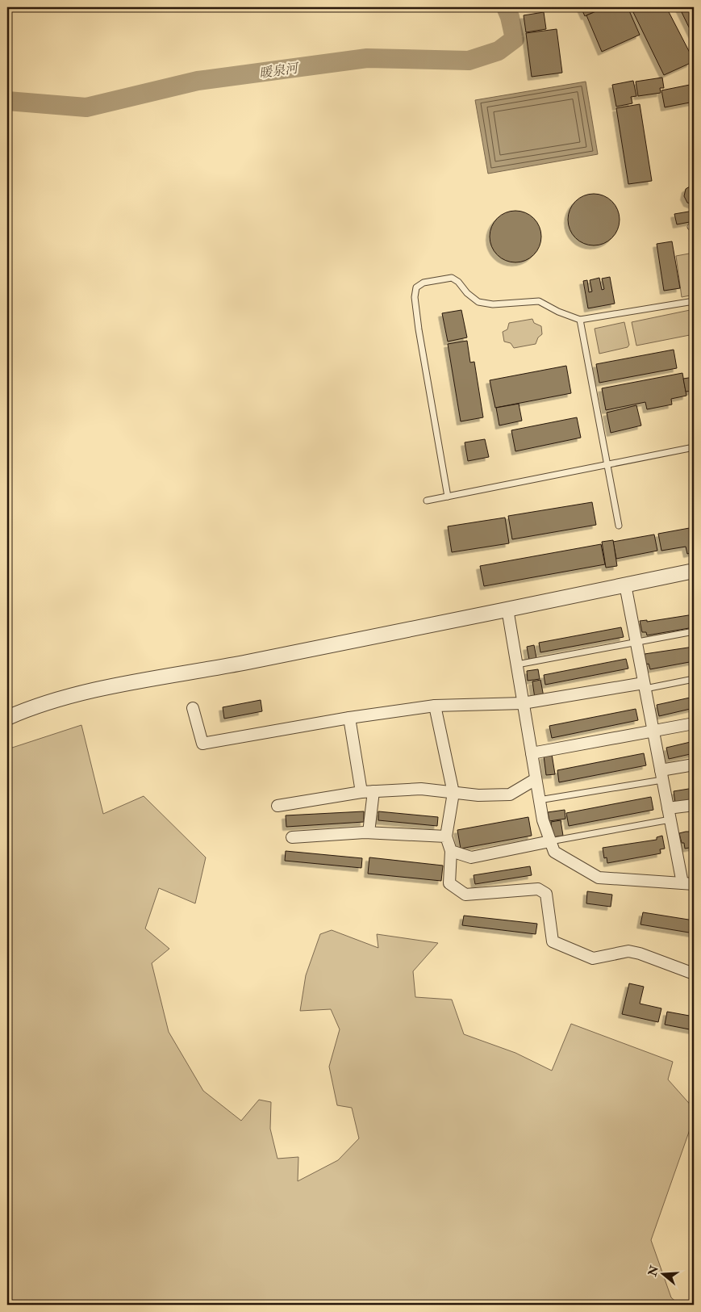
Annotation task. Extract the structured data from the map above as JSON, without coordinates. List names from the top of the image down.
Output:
{
  "water": ["暖泉河"],
  "north": "left"
}
